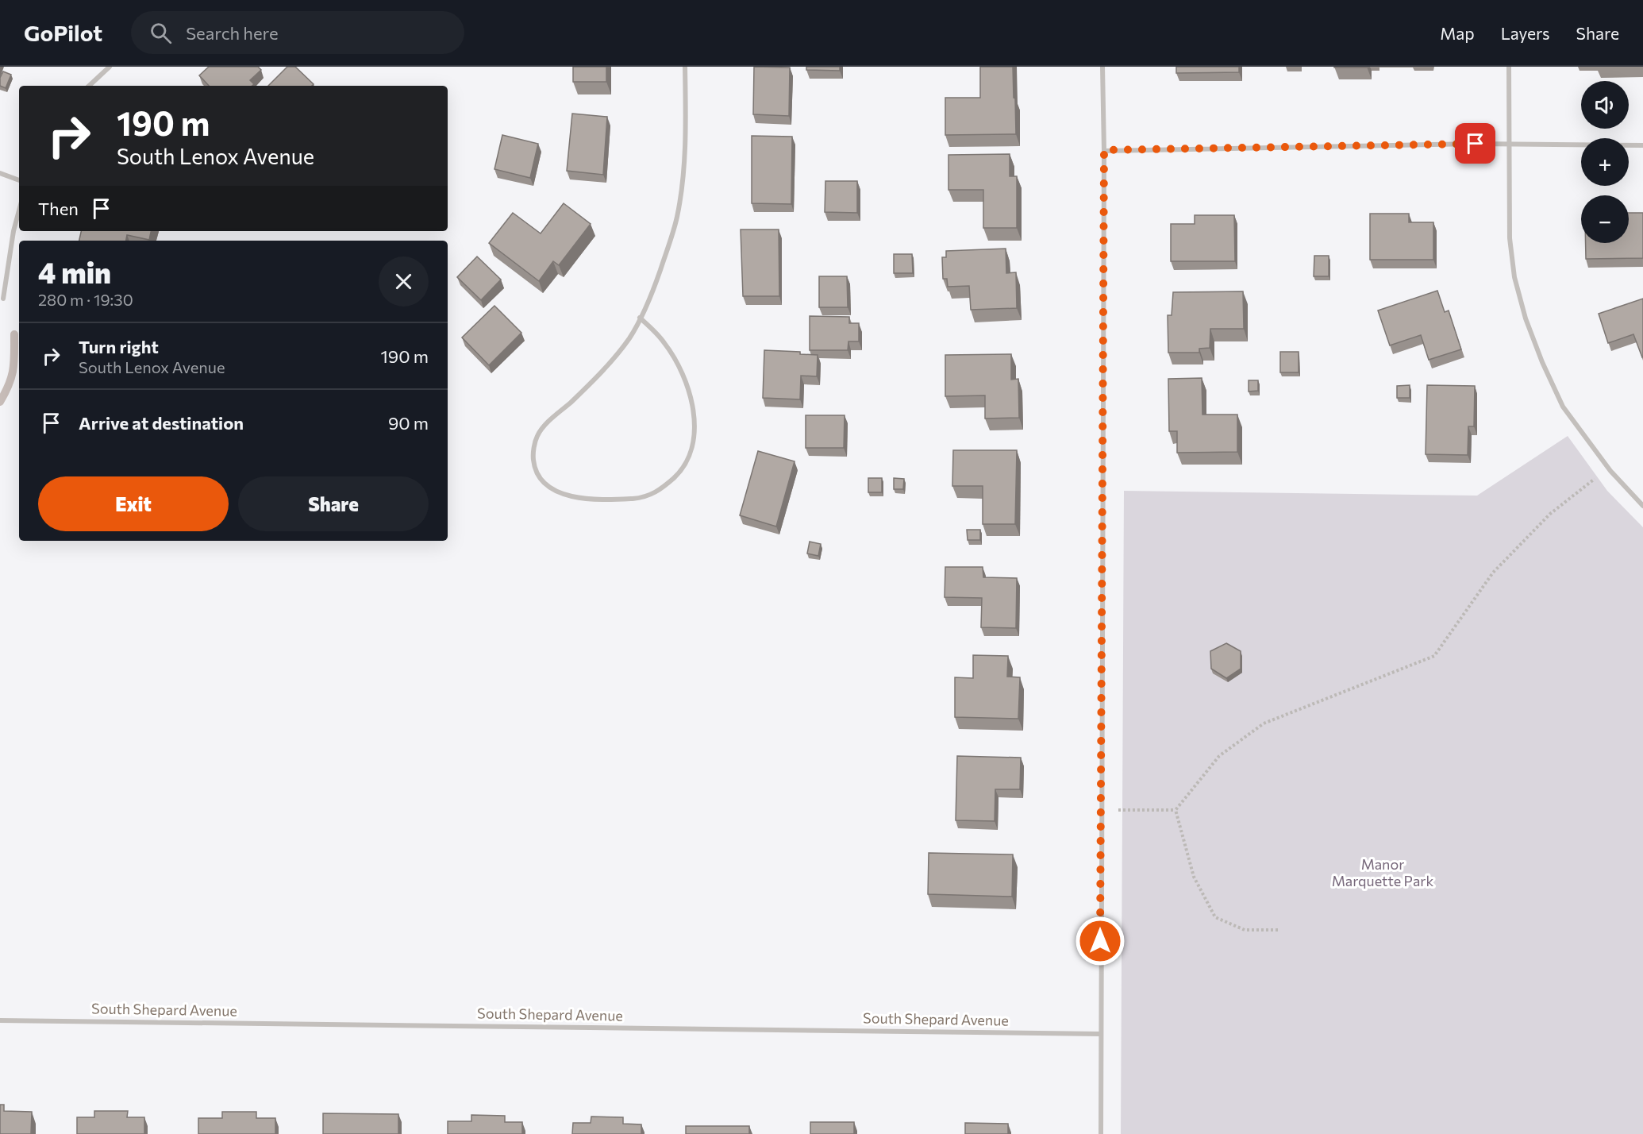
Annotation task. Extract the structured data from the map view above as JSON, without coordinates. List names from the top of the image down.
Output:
{
  "streets": {
    "street": ["South Shepard Avenue"]
  },
  "parks": ["Manor Marquette Park"],
  "page": {
    "header": "GoPilot",
    "search": "Search here",
    "nav": ["Map", "Layers", "Share"],
    "map_buttons": ["+", "−"],
    "turn": ["190 m", "South Lenox Avenue"],
    "then": "Then",
    "heading": ["4 min", "280 m · 19:30"],
    "list": [
      {
        "name": "Turn right",
        "note": "South Lenox Avenue",
        "value": "190 m"
      },
      {
        "name": "Arrive at destination",
        "value": "90 m"
      }
    ],
    "buttons": ["Exit", "Share"]
  }
}
